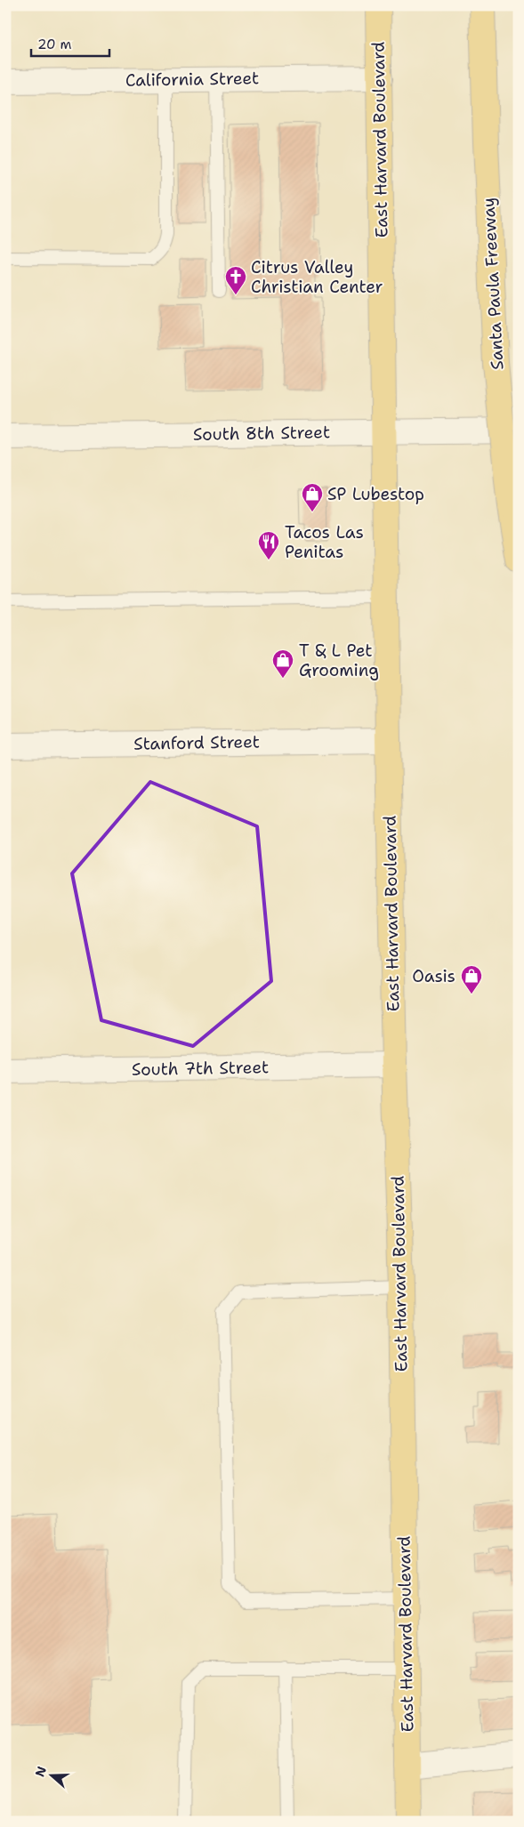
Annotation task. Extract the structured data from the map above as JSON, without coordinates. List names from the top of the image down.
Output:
{
  "streets": {
    "main road": ["East Harvard Boulevard", "Santa Paula Freeway"],
    "street": [
      "California Street",
      "South 8th Street",
      "Stanford Street",
      "South 7th Street"
    ]
  },
  "crossings": [
    ["California Street", "East Harvard Boulevard"],
    ["East Harvard Boulevard", "South 8th Street"],
    ["East Harvard Boulevard", "Stanford Street"],
    ["East Harvard Boulevard", "South 7th Street"]
  ],
  "places": {
    "church": ["Citrus Valley Christian Center"],
    "shop": ["SP Lubestop", "T & L Pet Grooming", "Oasis"],
    "restaurant": ["Tacos Las Penitas"]
  },
  "scale_bar": "20 m",
  "north": "left"
}
